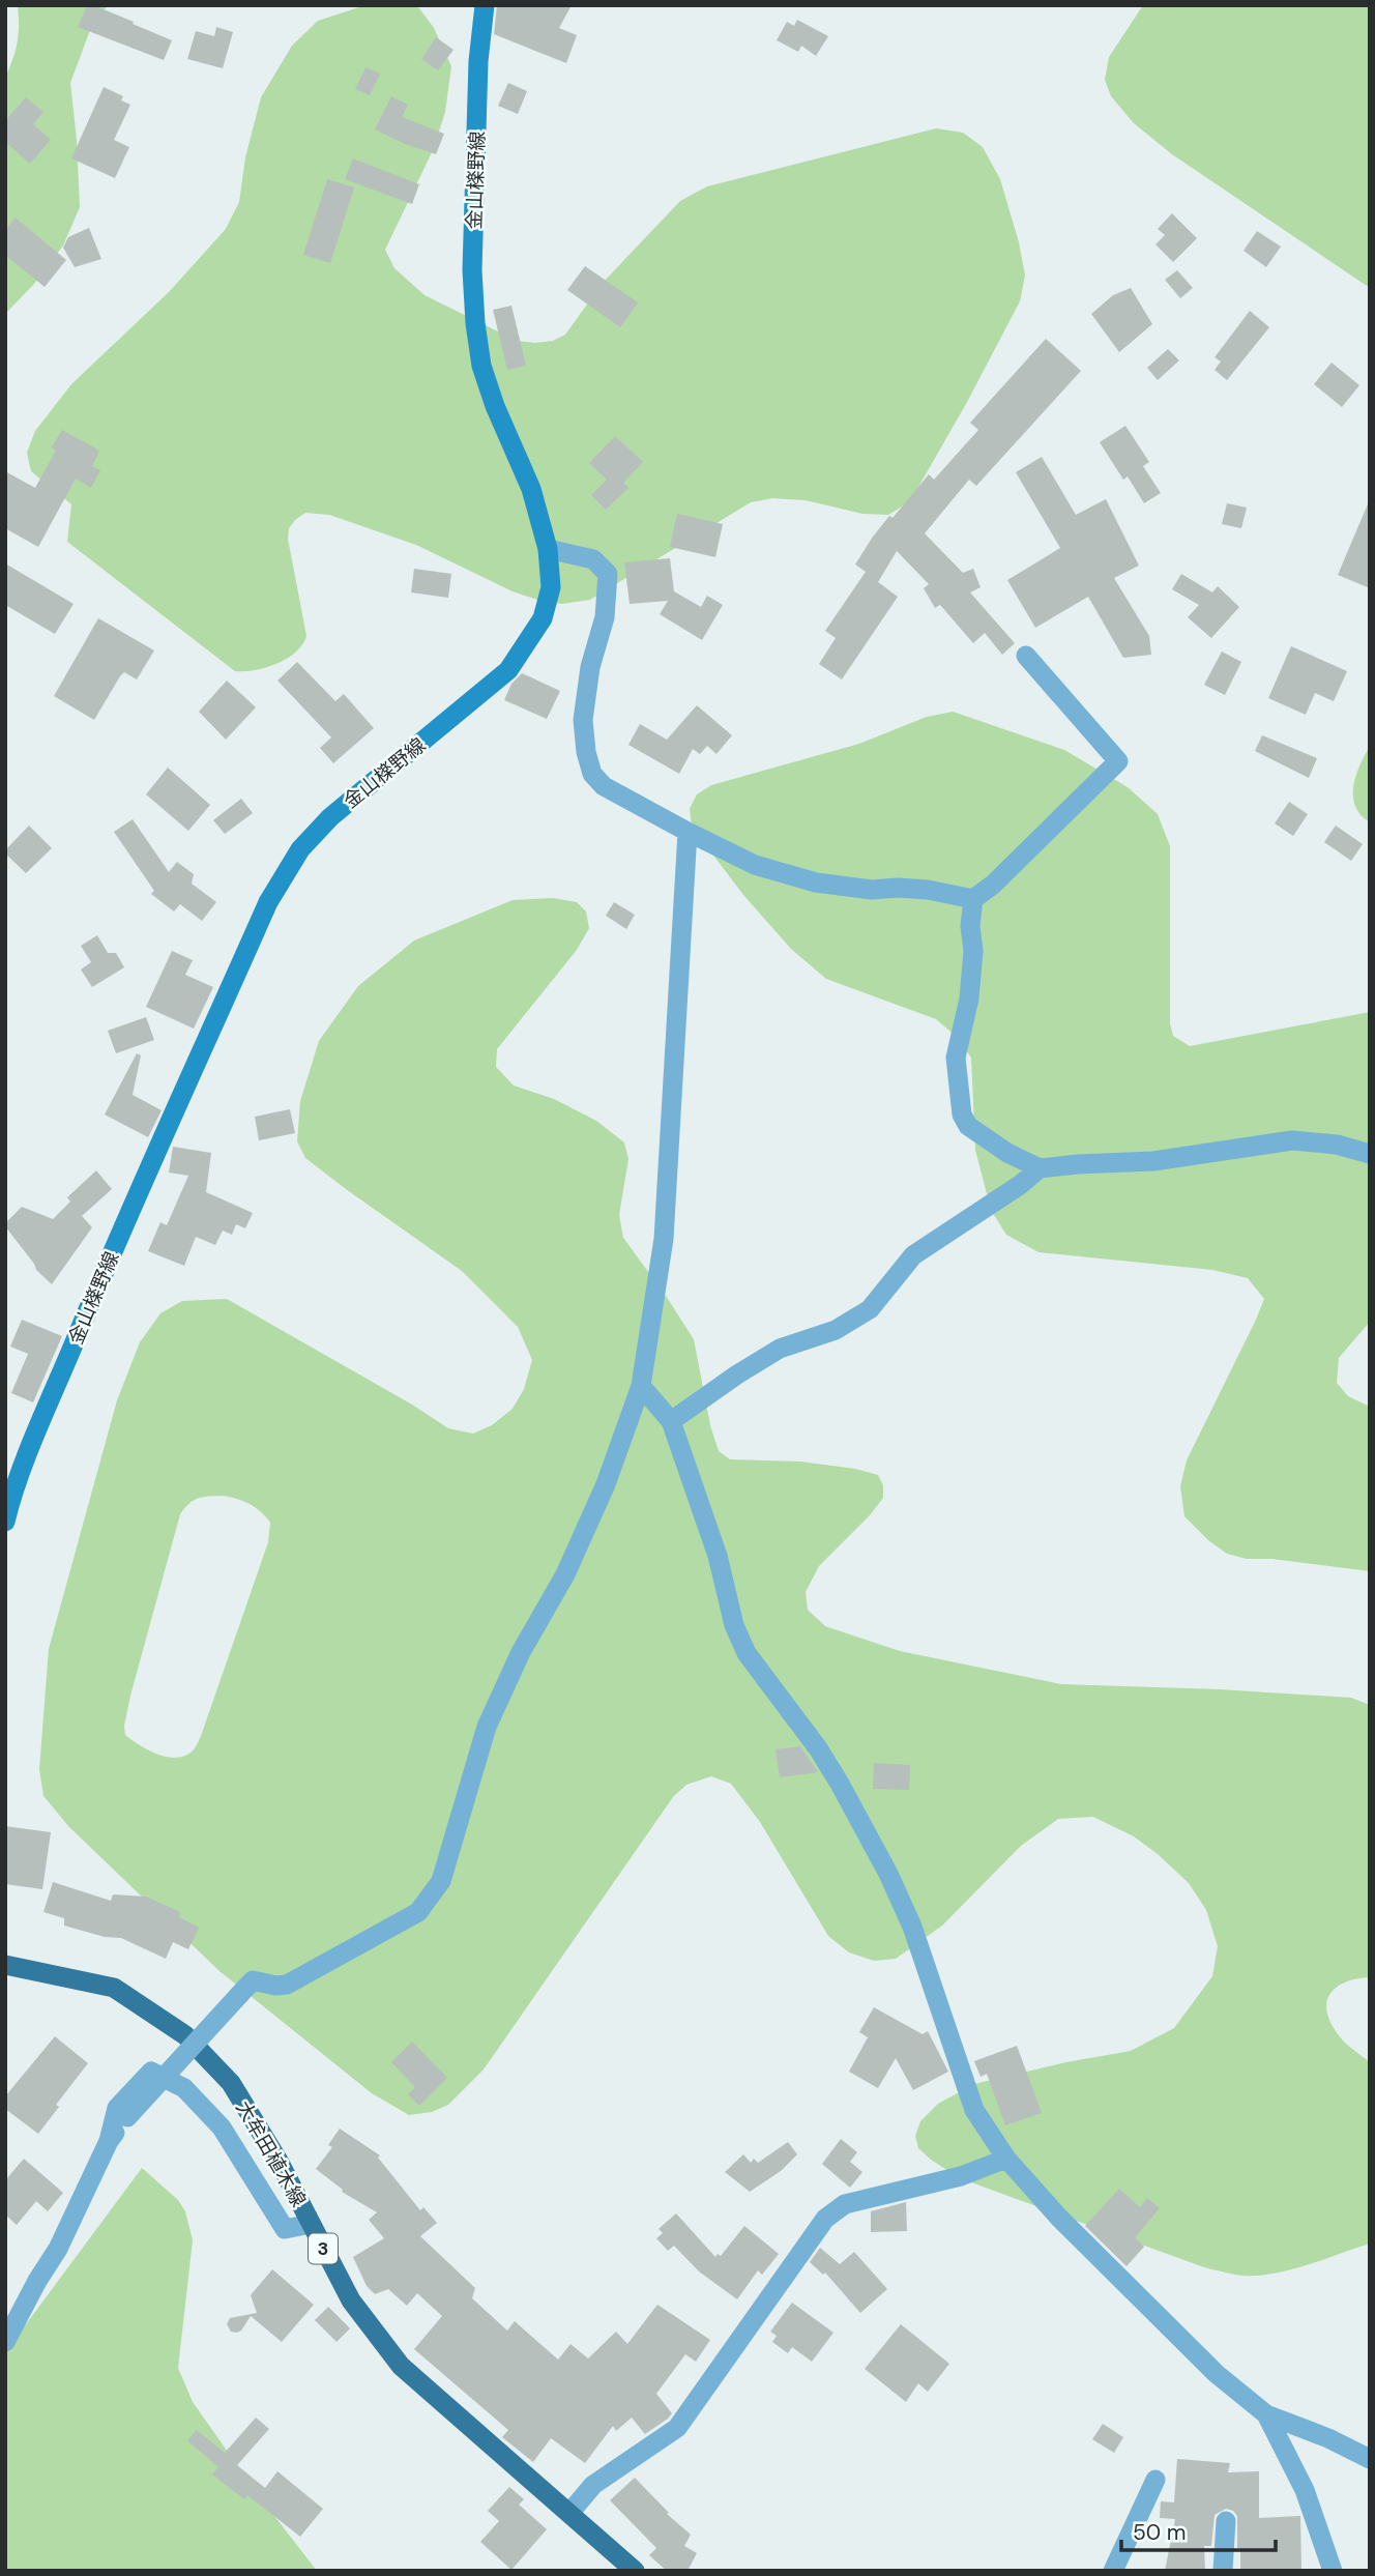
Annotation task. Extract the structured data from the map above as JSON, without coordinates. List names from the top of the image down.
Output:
{
  "streets": {
    "main road": ["金山檪野線", "大牟田植木線", "3"]
  },
  "scale_bar": "50 m"
}
